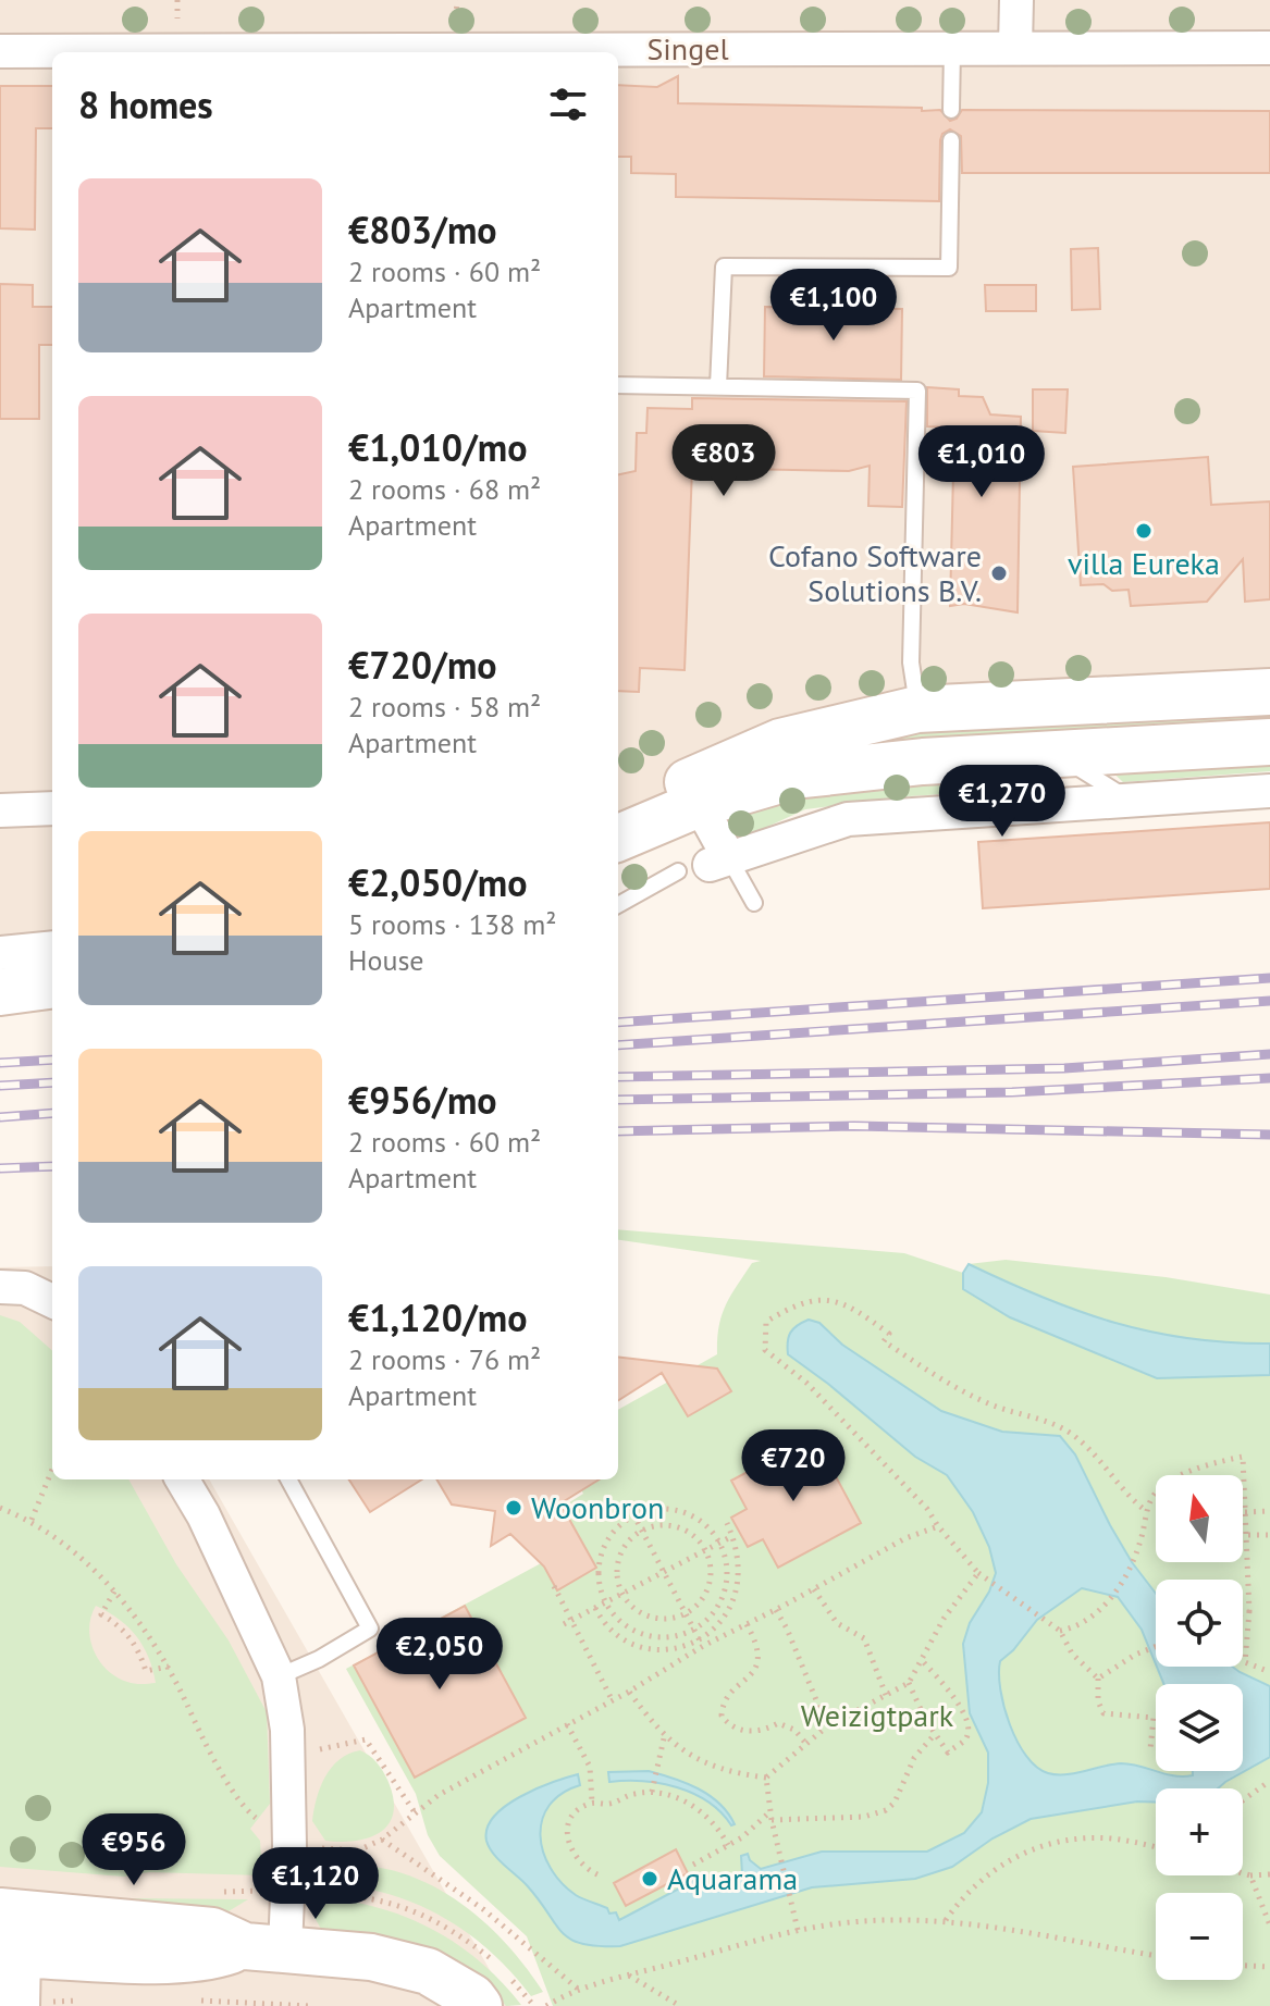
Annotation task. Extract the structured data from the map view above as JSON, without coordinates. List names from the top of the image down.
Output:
{
  "streets": {
    "street": ["Singel"]
  },
  "parks": ["Weizigtpark"],
  "places": [
    "villa Eureka",
    "Cofano Software Solutions B.V.",
    "Woonbron",
    "Aquarama"
  ],
  "north": "top",
  "page": {
    "heading": "8 homes",
    "list": [
      {
        "name": "€803/mo",
        "note": "2 rooms · 60 m² · Apartment"
      },
      {
        "name": "€1,010/mo",
        "note": "2 rooms · 68 m² · Apartment"
      },
      {
        "name": "€720/mo",
        "note": "2 rooms · 58 m² · Apartment"
      },
      {
        "name": "€2,050/mo",
        "note": "5 rooms · 138 m² · House"
      },
      {
        "name": "€956/mo",
        "note": "2 rooms · 60 m² · Apartment"
      },
      {
        "name": "€1,120/mo",
        "note": "2 rooms · 76 m² · Apartment"
      }
    ],
    "price": [
      "€1,100",
      "€803",
      "€1,010",
      "€1,270",
      "€720",
      "€2,050",
      "€956",
      "€1,120"
    ],
    "map_buttons": ["+", "−"]
  }
}
